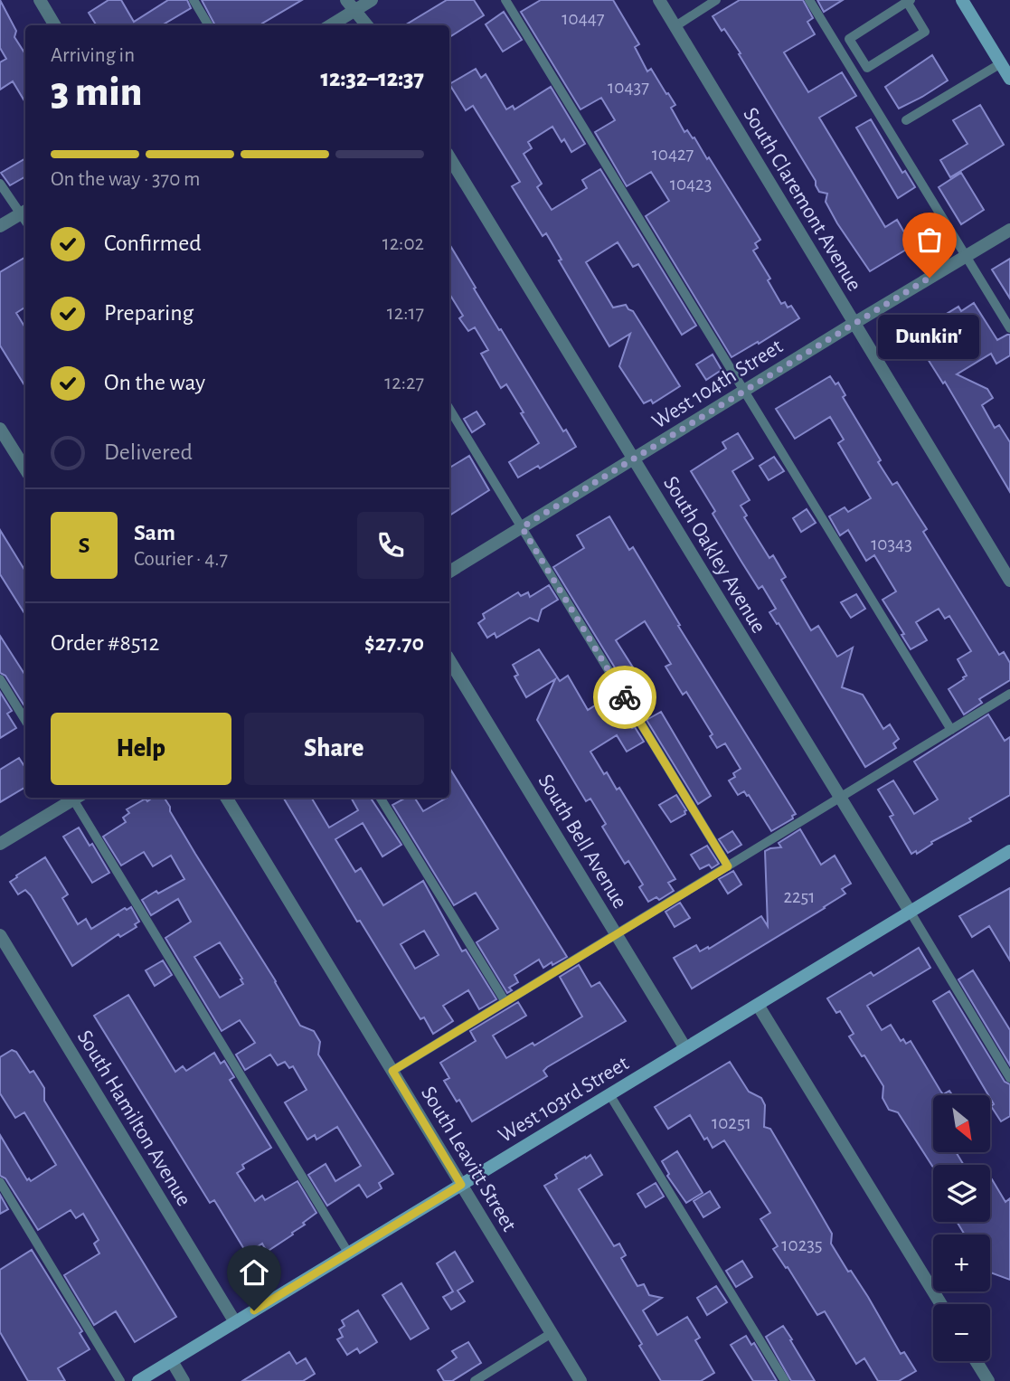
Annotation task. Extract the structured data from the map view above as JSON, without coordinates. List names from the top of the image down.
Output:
{
  "streets": {
    "main road": ["West 103rd Street"],
    "street": [
      "South Claremont Avenue",
      "West 104th Street",
      "South Oakley Avenue",
      "South Bell Avenue",
      "South Hamilton Avenue",
      "South Leavitt Street"
    ]
  },
  "crossings": [
    ["South Claremont Avenue", "West 104th Street"],
    ["West 104th Street", "South Oakley Avenue"],
    ["South Oakley Avenue", "West 103rd Street"],
    ["South Bell Avenue", "West 103rd Street"],
    ["West 103rd Street", "South Hamilton Avenue"],
    ["West 103rd Street", "South Leavitt Street"]
  ],
  "places": ["Dunkin'"],
  "house_numbers": [
    "10447",
    "10437",
    "10427",
    "10423",
    "10343",
    "2251",
    "10251",
    "10235"
  ],
  "north": "bottom right",
  "page": {
    "heading": ["3 min", "Arriving in", "12:32–12:37"],
    "panel": [
      "Sam",
      "Courier · 4.7",
      "Order #8512",
      "$27.70"
    ],
    "bar": "On the way · 370 m",
    "list": [
      ["Confirmed", "12:02"],
      ["Preparing", "12:17"],
      ["On the way", "12:27"],
      "Delivered"
    ],
    "bubble": "Dunkin'",
    "round": "S",
    "buttons": ["Help", "Share"],
    "map_buttons": ["+", "−"]
  }
}
